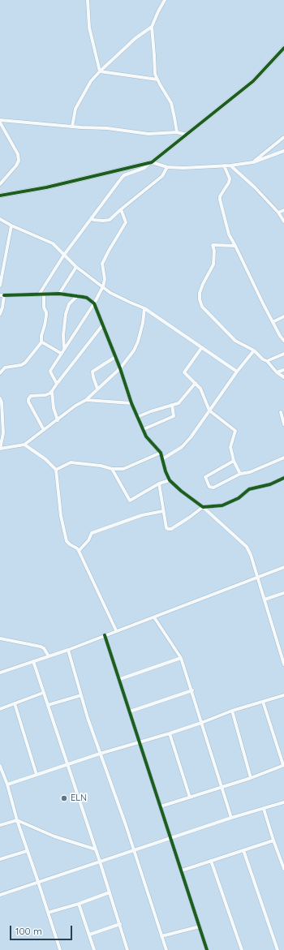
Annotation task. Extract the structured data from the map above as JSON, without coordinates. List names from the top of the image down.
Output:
{
  "places": ["ELN"],
  "scale_bar": "100 m"
}
